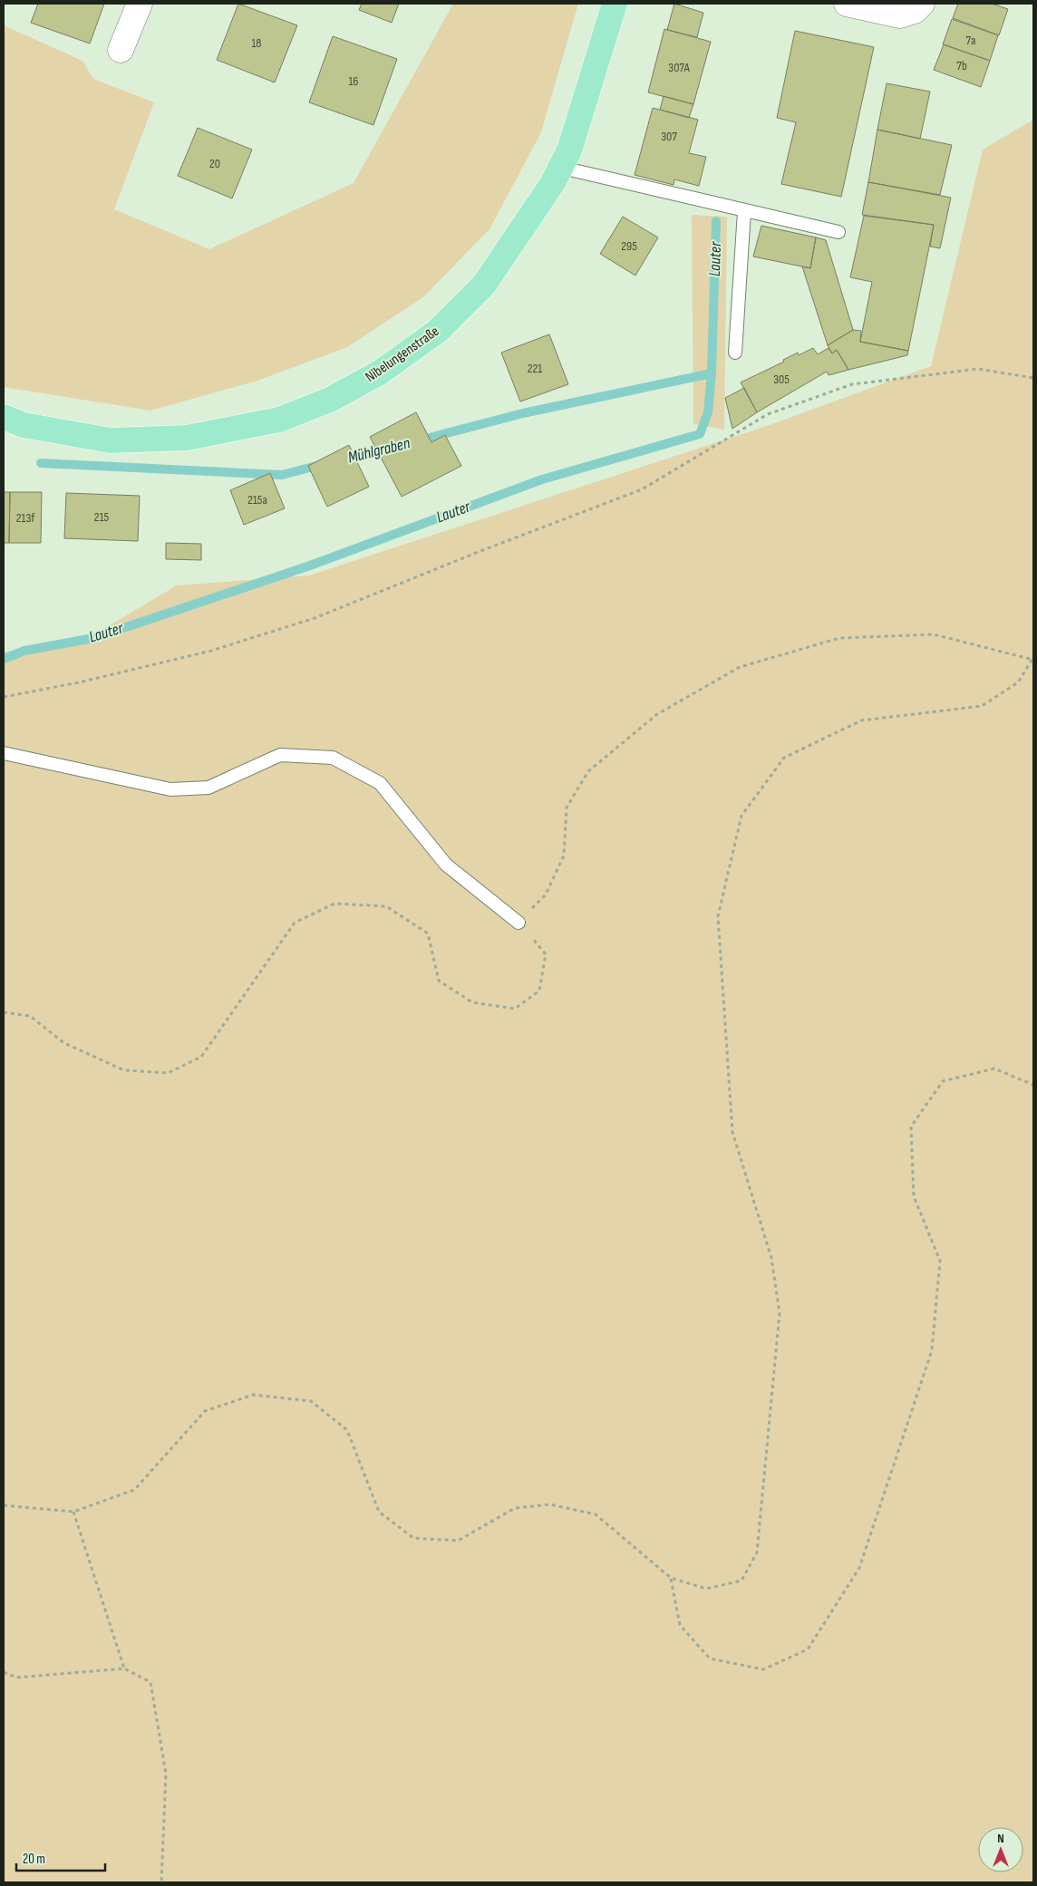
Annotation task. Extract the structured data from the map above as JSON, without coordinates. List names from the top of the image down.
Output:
{
  "streets": {
    "main road": ["Nibelungenstraße"]
  },
  "water": ["Lauter", "Mühlgraben"],
  "house_numbers": [
    "7a",
    "18",
    "7b",
    "307A",
    "16",
    "307",
    "20",
    "295",
    "221",
    "305",
    "215a",
    "215",
    "213f"
  ],
  "scale_bar": "20 m",
  "north": "top"
}
